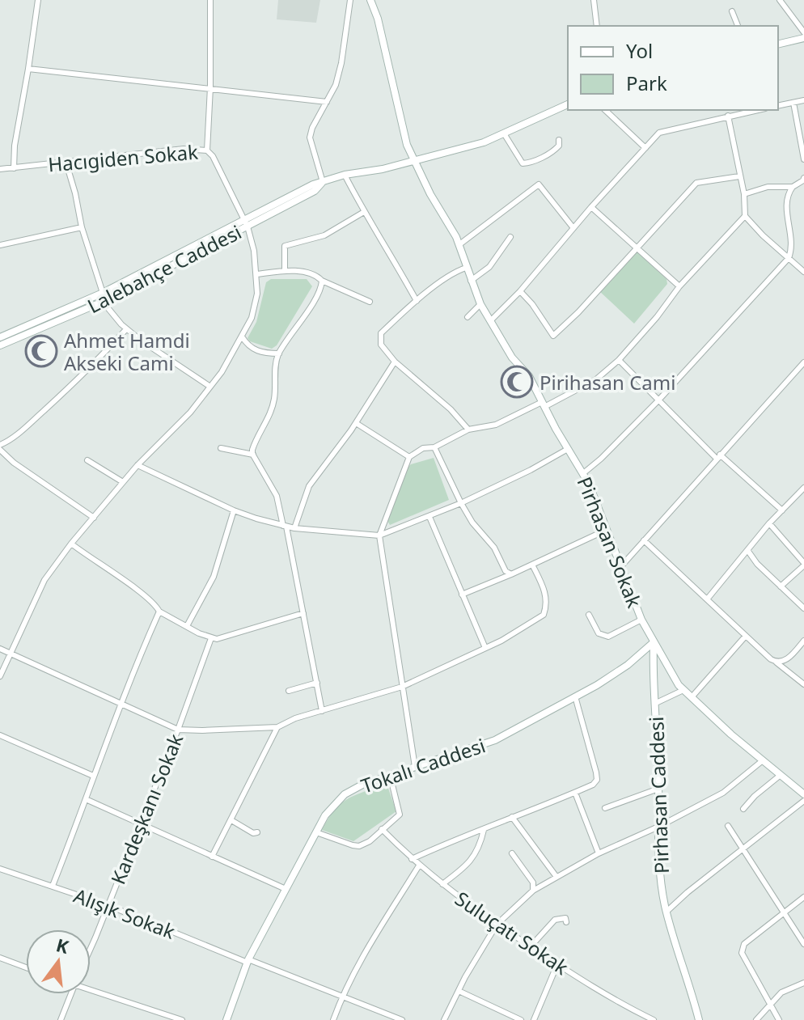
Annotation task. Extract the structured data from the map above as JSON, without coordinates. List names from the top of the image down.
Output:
{
  "streets": {
    "street": [
      "Hacıgiden Sokak",
      "Lalebahçe Caddesi",
      "Pirhasan Sokak",
      "Tokalı Caddesi",
      "Pirhasan Caddesi",
      "Kardeşkanı Sokak",
      "Alışık Sokak",
      "Suluçatı Sokak"
    ]
  },
  "crossings": [
    ["Hacıgiden Sokak", "Lalebahçe Caddesi"],
    ["Lalebahçe Caddesi", "Pirhasan Sokak"],
    ["Pirhasan Sokak", "Tokalı Caddesi"],
    ["Pirhasan Sokak", "Pirhasan Caddesi"],
    ["Tokalı Caddesi", "Pirhasan Caddesi"],
    ["Tokalı Caddesi", "Alışık Sokak"],
    ["Kardeşkanı Sokak", "Alışık Sokak"]
  ],
  "places": {
    "mosque": ["Ahmet Hamdi Akseki Cami", "Pirihasan Cami"]
  },
  "legend": ["Yol", "Park"],
  "north": "top"
}
